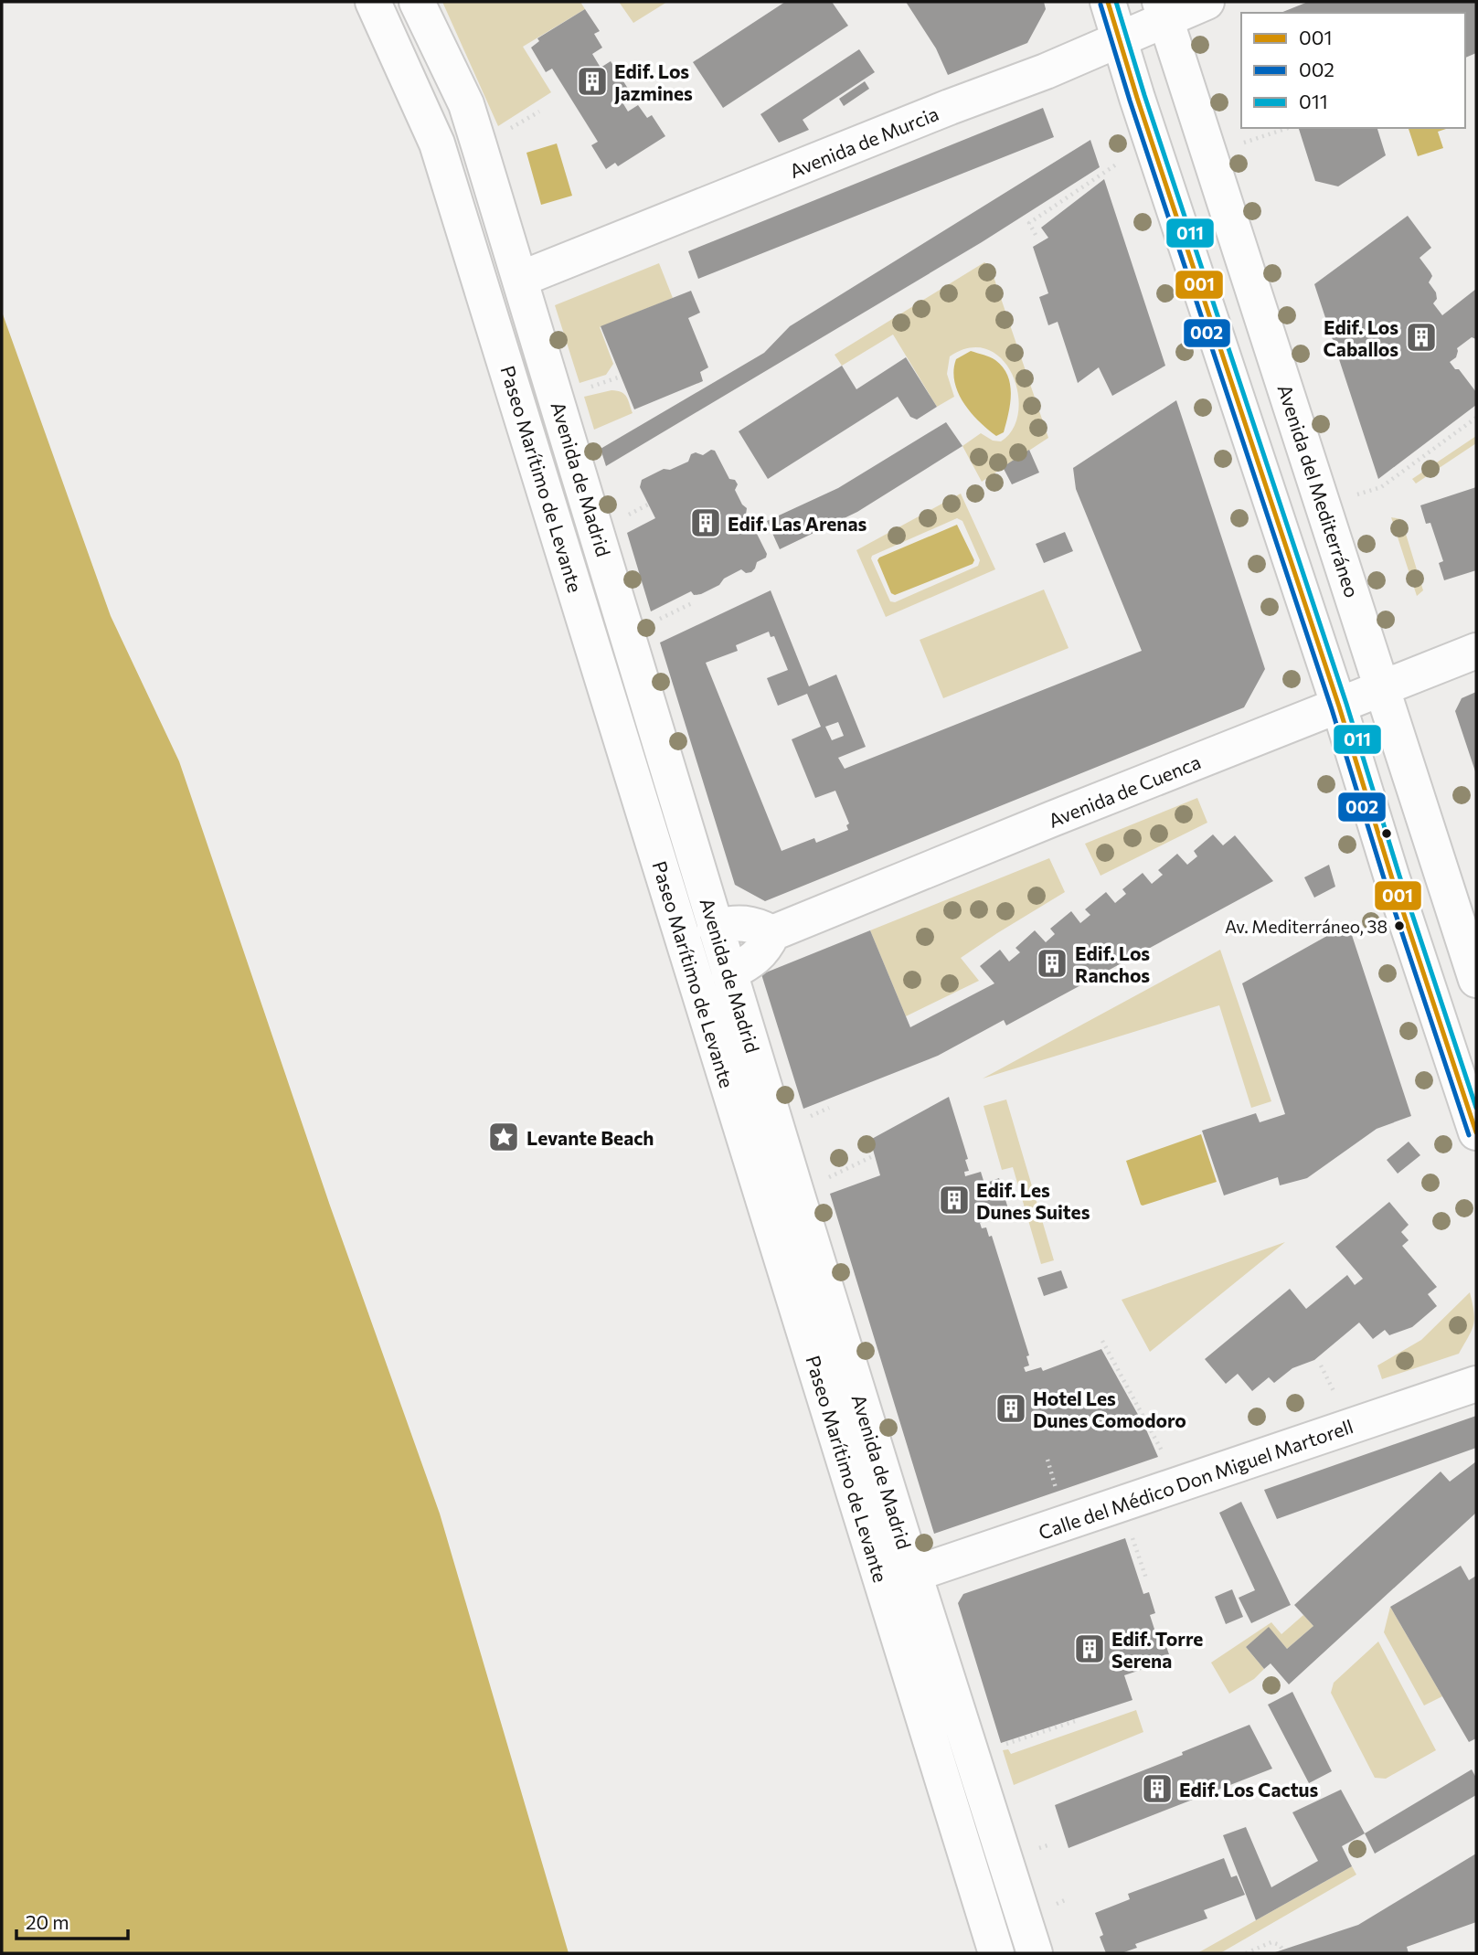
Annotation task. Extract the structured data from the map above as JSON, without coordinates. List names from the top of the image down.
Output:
{
  "streets": {
    "street": [
      "Avenida de Murcia",
      "Paseo Marítimo de Levante",
      "Avenida de Madrid",
      "Avenida del Mediterráneo",
      "Avenida de Cuenca",
      "Calle del Médico Don Miguel Martorell"
    ]
  },
  "crossings": [
    ["Avenida de Murcia", "Avenida de Madrid"],
    ["Avenida de Murcia", "Avenida del Mediterráneo"],
    ["Avenida de Madrid", "Calle del Médico Don Miguel Martorell"],
    ["Avenida del Mediterráneo", "Avenida de Cuenca"]
  ],
  "places": {
    "building": [
      "Edif. Los Jazmines",
      "Edif. Los Caballos",
      "Edif. Las Arenas",
      "Edif. Los Ranchos",
      "Edif. Les Dunes Suites",
      "Hotel Les Dunes Comodoro",
      "Edif. Torre Serena",
      "Edif. Los Cactus"
    ],
    "other": ["Av. Mediterráneo, 38"],
    "place": ["Levante Beach"]
  },
  "lines": ["transit line 001", "transit line 011", "transit line 002"],
  "legend": ["001", "002", "011"],
  "scale_bar": "20 m"
}
